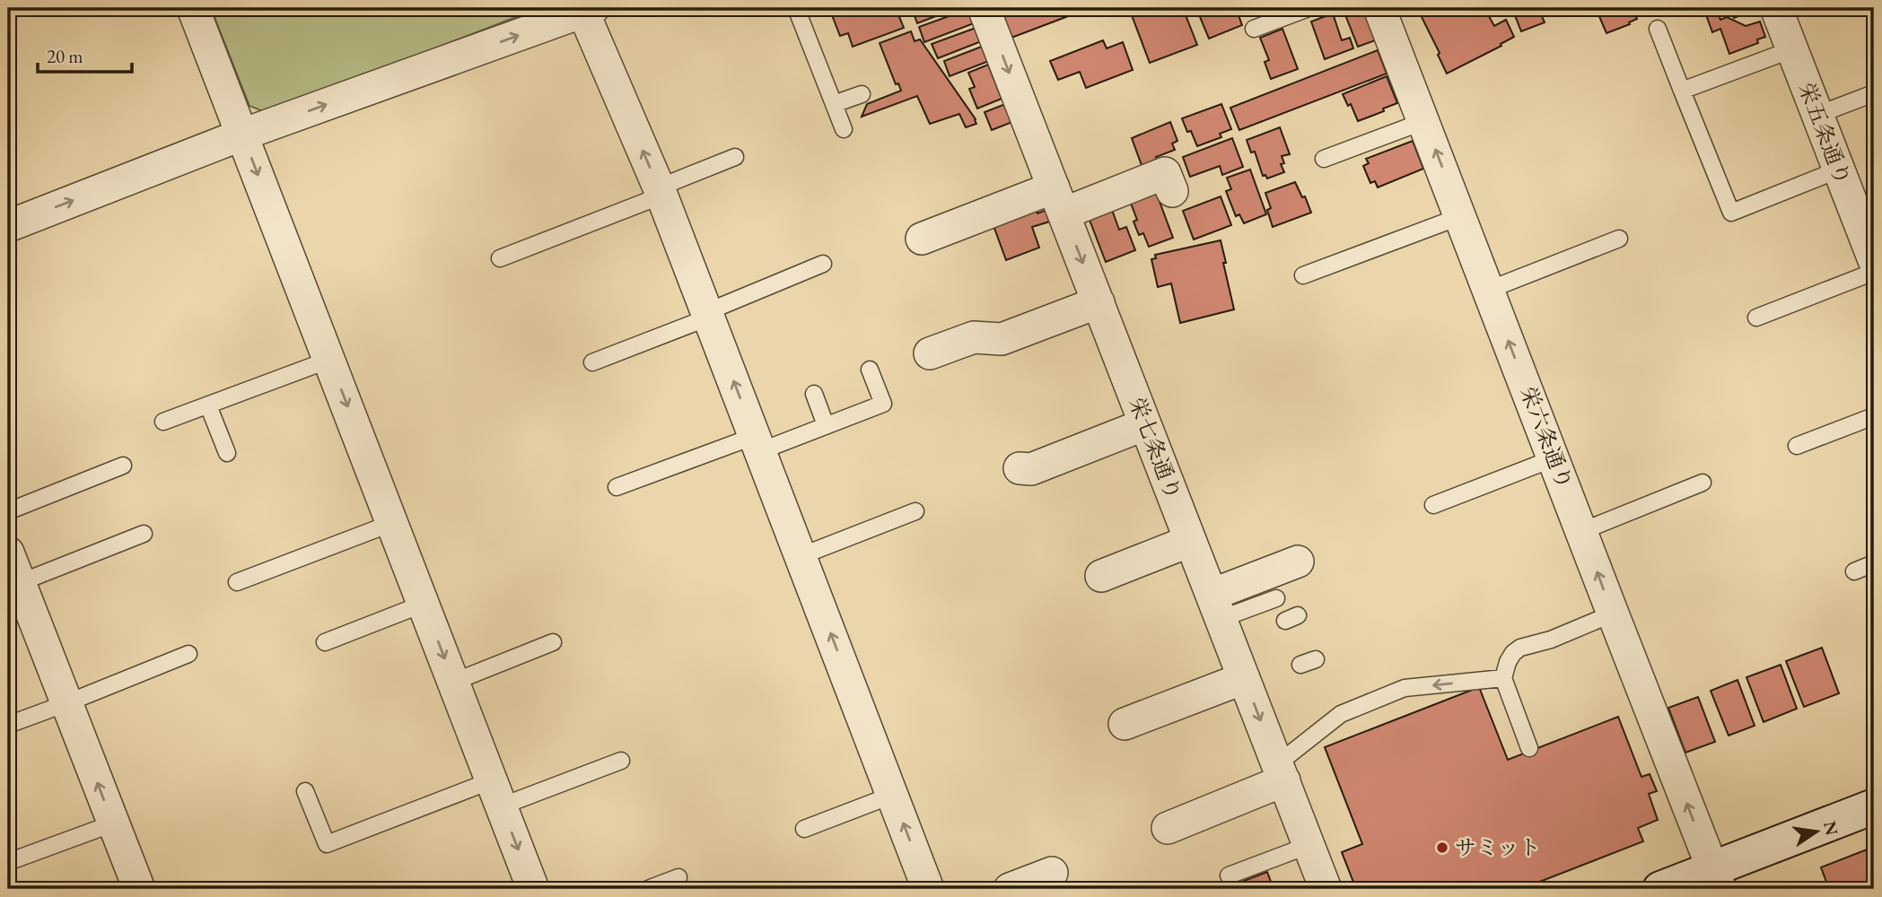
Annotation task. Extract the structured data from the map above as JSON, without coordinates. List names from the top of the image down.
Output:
{
  "streets": {
    "street": ["栄五条通り", "栄六条通り", "栄七条通り"]
  },
  "one_way": ["栄六条通り", "栄七条通り"],
  "places": ["サミット"],
  "scale_bar": "20 m",
  "north": "right"
}
